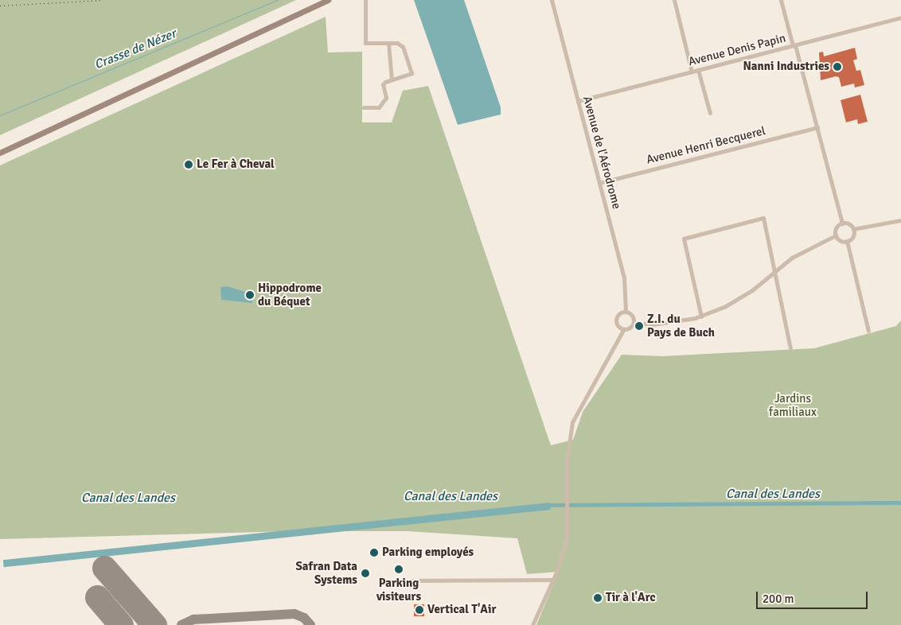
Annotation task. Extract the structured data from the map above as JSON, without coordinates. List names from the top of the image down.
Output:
{
  "streets": {
    "street": ["Avenue Denis Papin", "Avenue Henri Becquerel", "Avenue de l'Aérodrome"]
  },
  "crossings": [
    ["Avenue Denis Papin", "Avenue de l'Aérodrome"],
    ["Avenue Henri Becquerel", "Avenue de l'Aérodrome"]
  ],
  "water": ["Crasse de Nézer", "Canal des Landes"],
  "parks": ["Jardins familiaux"],
  "places": [
    "Nanni Industries",
    "Le Fer à Cheval",
    "Hippodrome du Béquet",
    "Z.I. du Pays de Buch",
    "Parking employés",
    "Parking visiteurs",
    "Safran Data Systems",
    "Tir à l'Arc",
    "Vertical T'Air"
  ],
  "scale_bar": "200 m"
}
